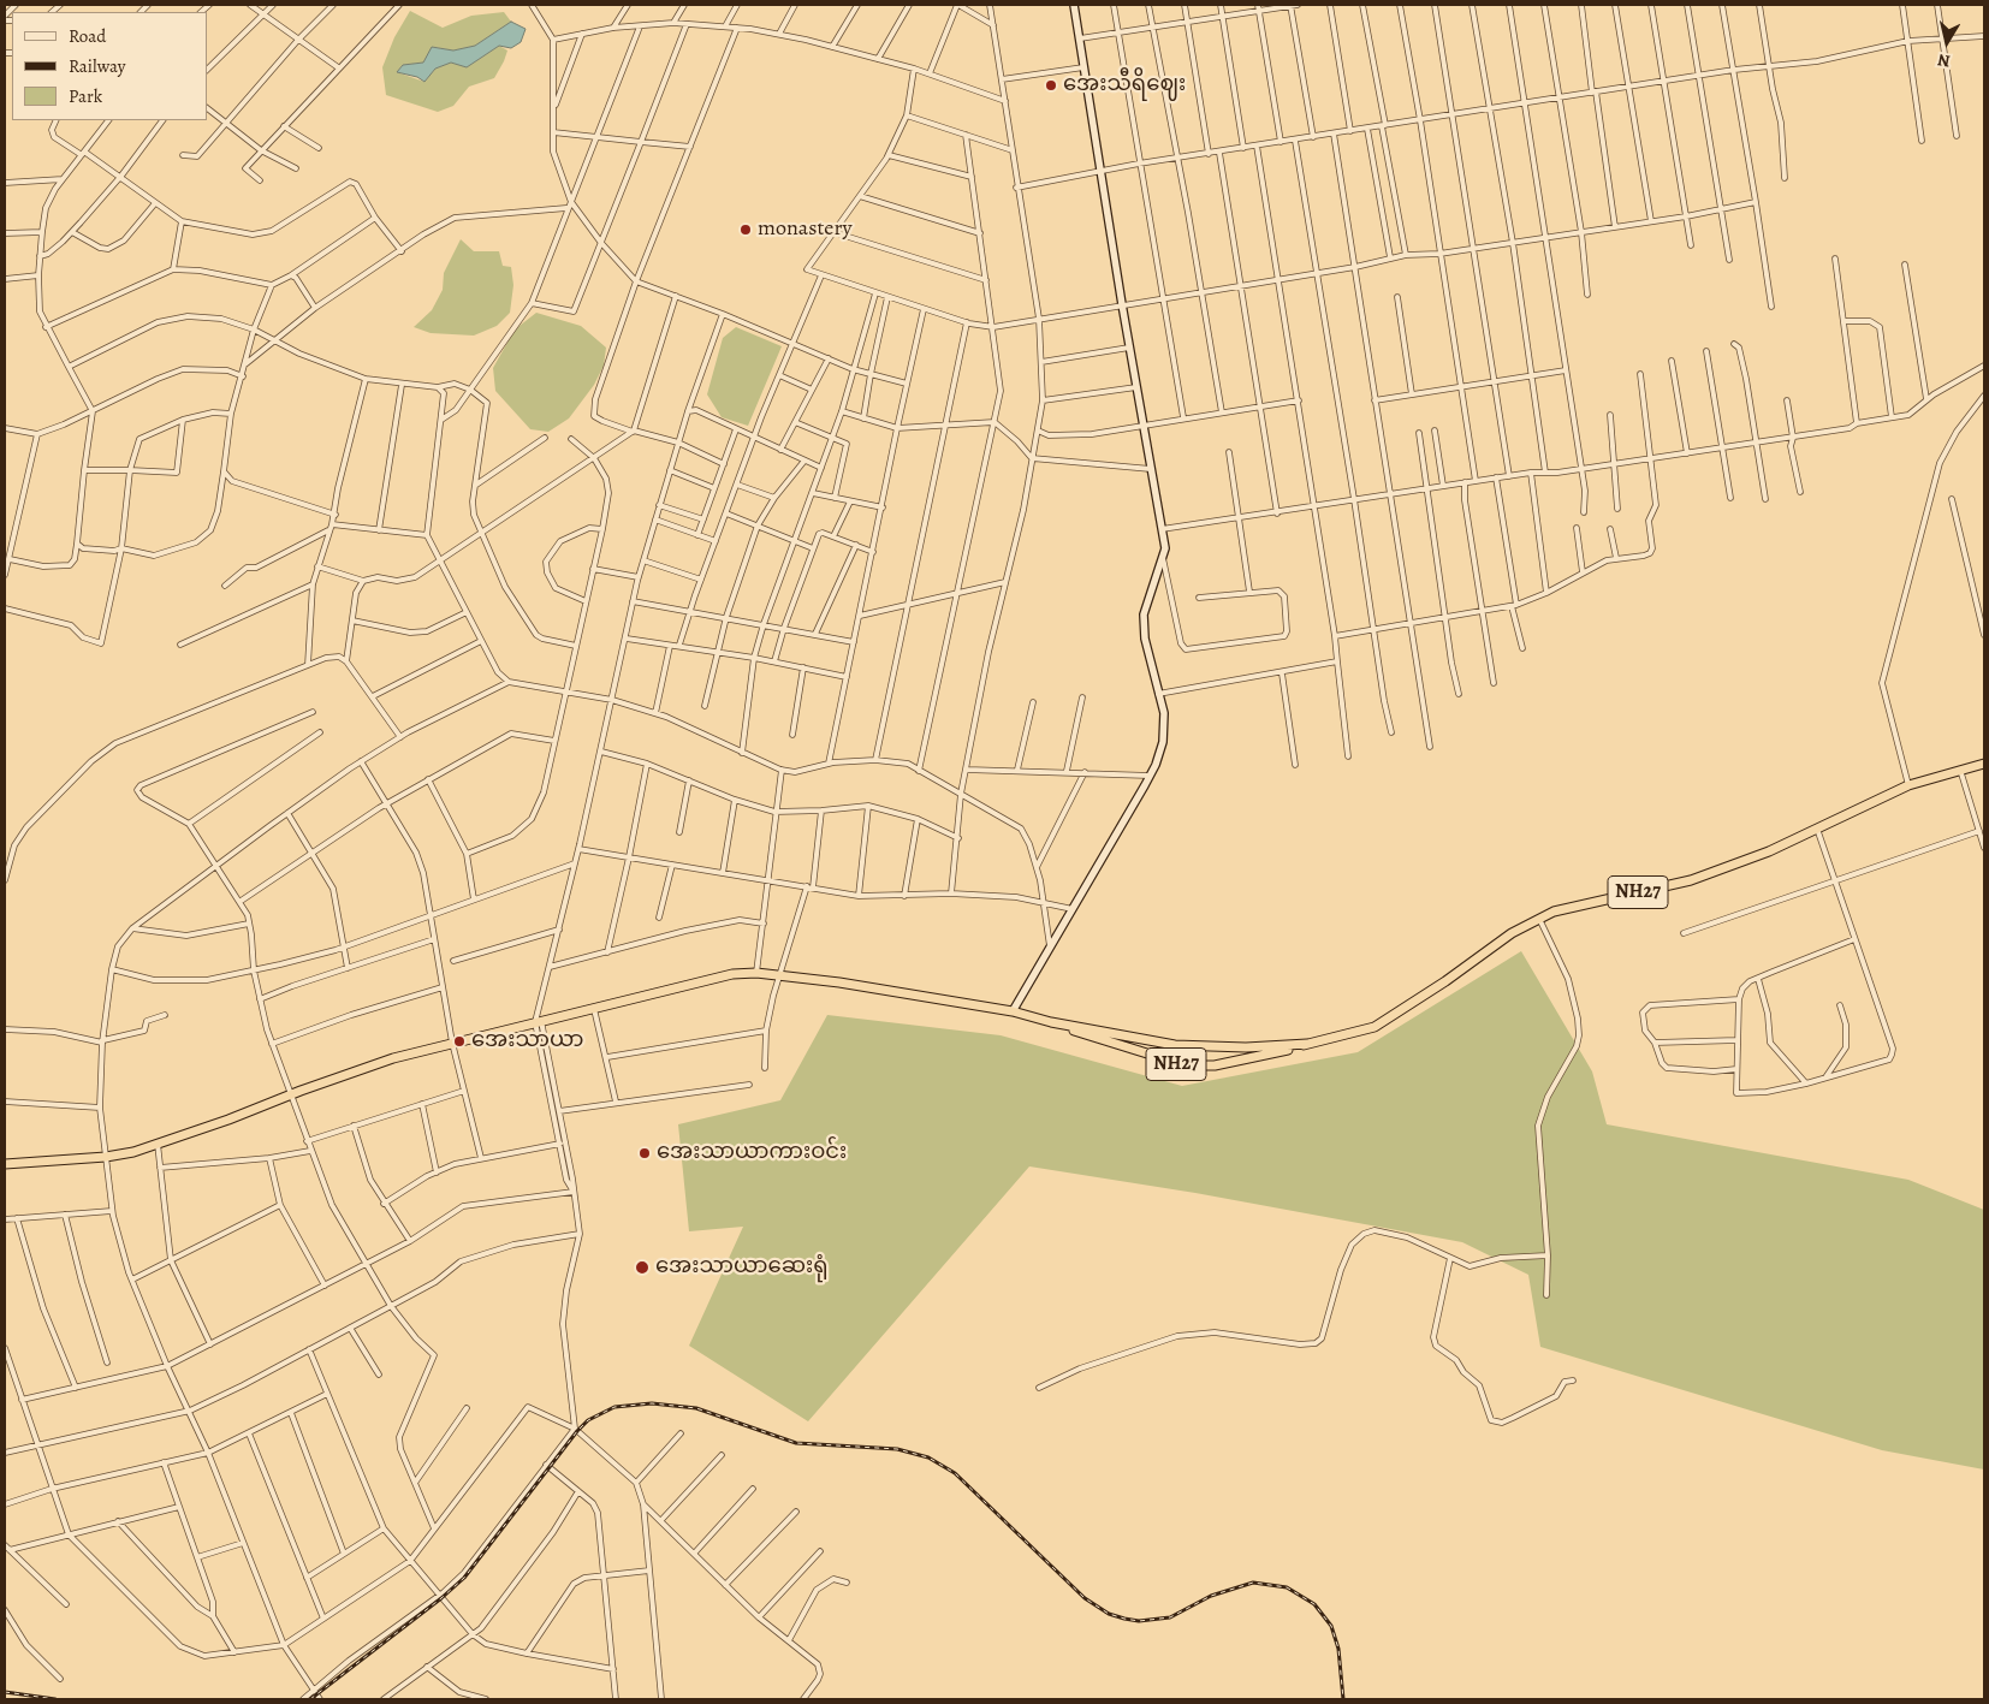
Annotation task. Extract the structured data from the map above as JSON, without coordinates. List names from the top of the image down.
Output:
{
  "streets": {
    "highway": ["NH27"]
  },
  "places": [
    "အေးသီရိဈေး",
    "monastery",
    "အေးသာယာ",
    "အေးသာယာကားဝင်း",
    "အေးသာယာဆေးရုံ"
  ],
  "legend": ["Road", "Railway", "Park"],
  "north": "bottom"
}
